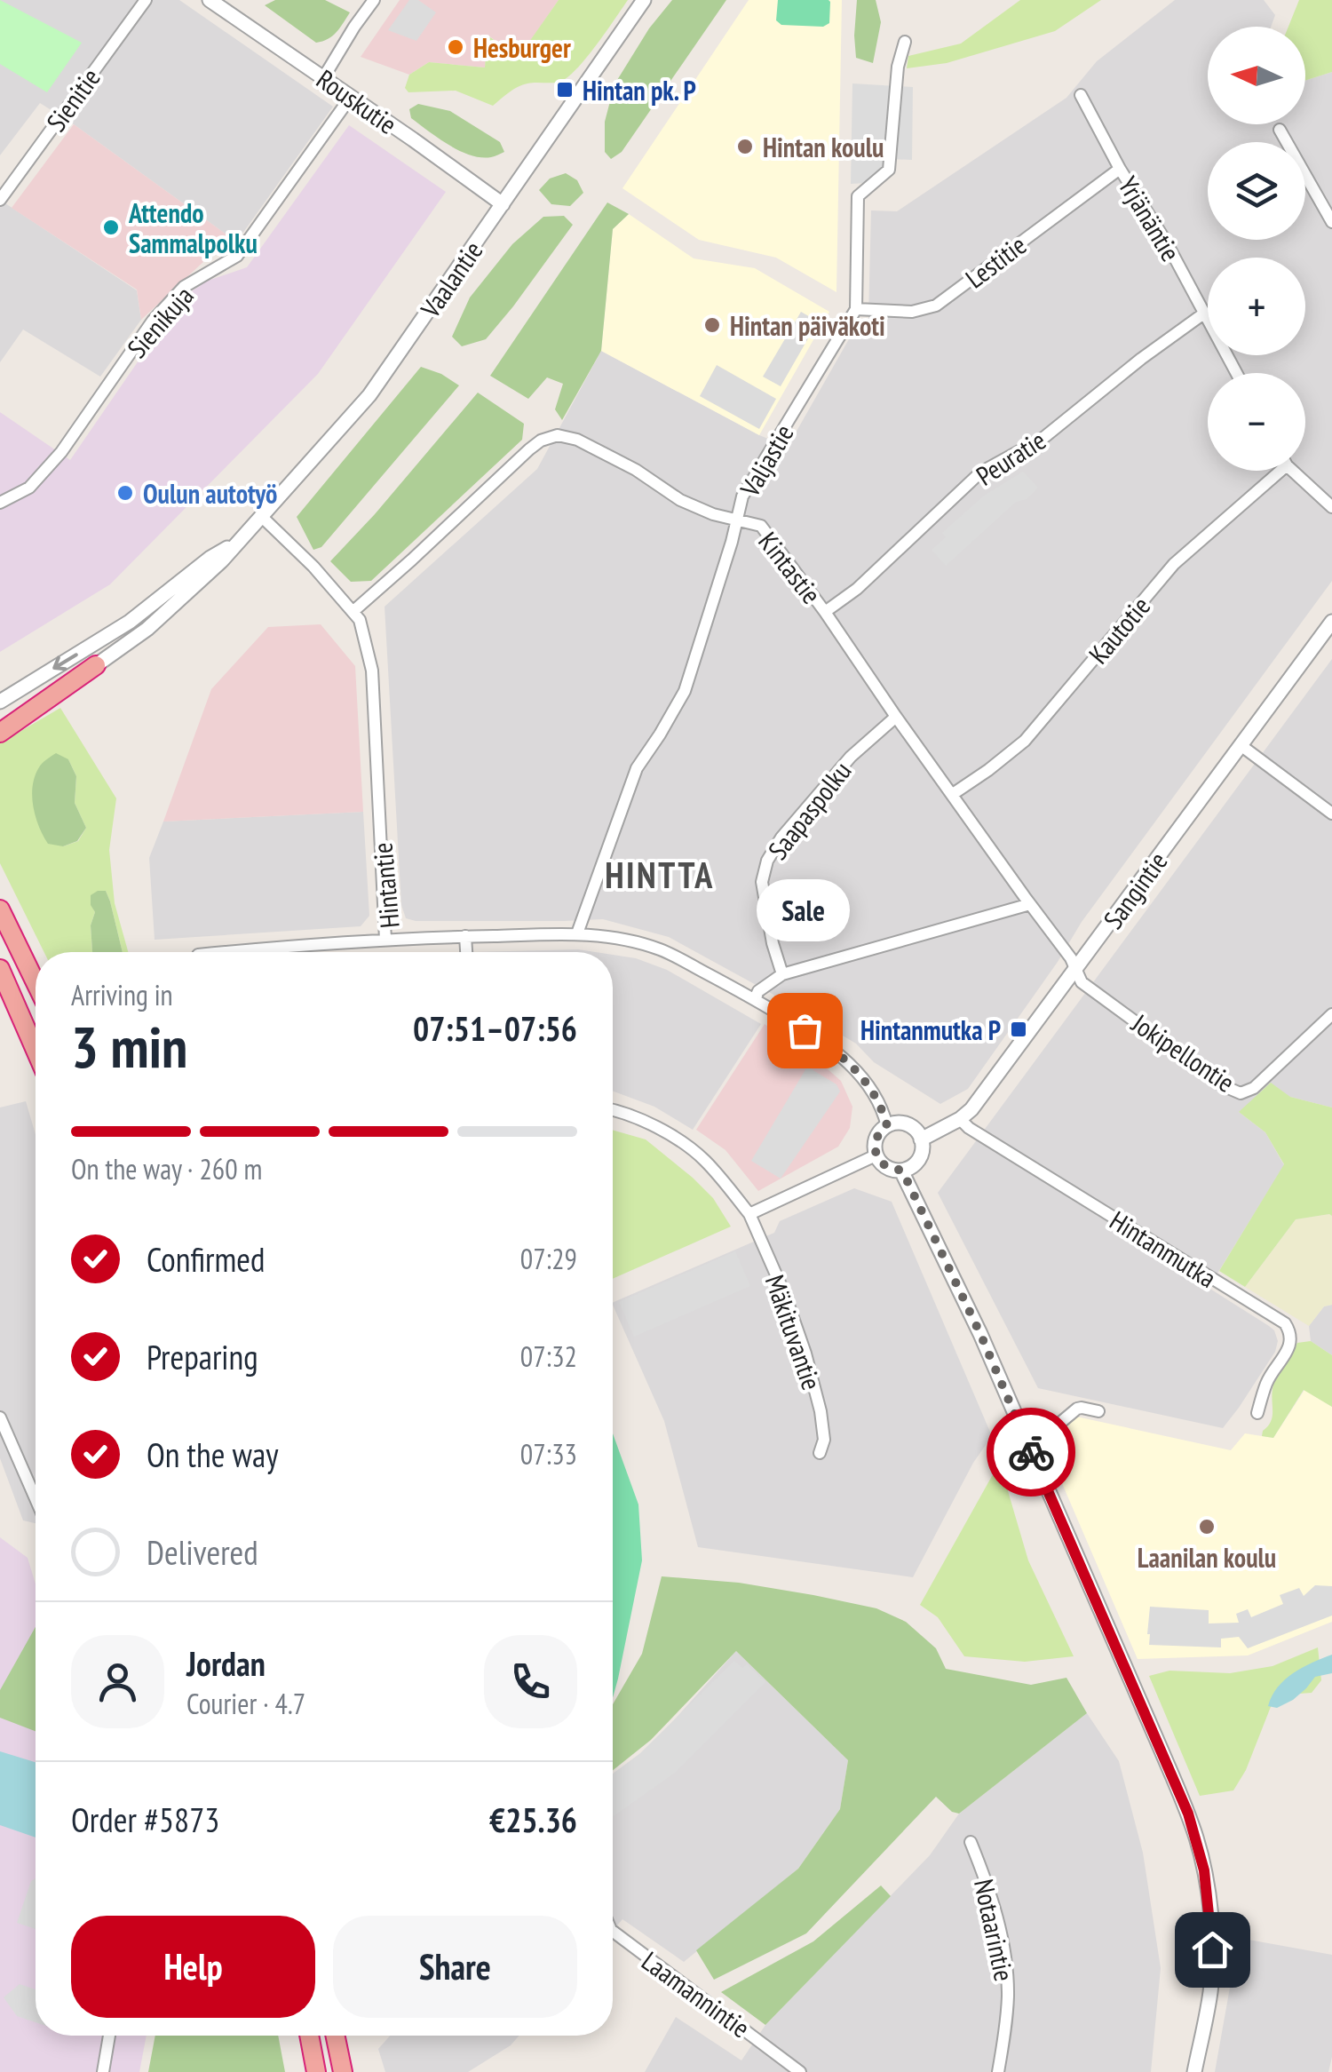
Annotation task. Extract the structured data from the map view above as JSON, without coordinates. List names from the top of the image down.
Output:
{
  "streets": {
    "street": [
      "Sienitie",
      "Rouskutie",
      "Yrjänäntie",
      "Lestitie",
      "Vaalantie",
      "Sienikuja",
      "Peuratie",
      "Valjastie",
      "Kintastie",
      "Kautotie",
      "Saapaspolku",
      "Hintantie",
      "Sangintie",
      "Jokipellontie",
      "Hintanmutka",
      "Mäkituvantie",
      "Notaarintie",
      "Laamannintie"
    ]
  },
  "crossings": [
    ["Rouskutie", "Vaalantie"],
    ["Rouskutie", "Sienikuja"],
    ["Yrjänäntie", "Lestitie"],
    ["Yrjänäntie", "Peuratie"],
    ["Lestitie", "Valjastie"],
    ["Vaalantie", "Hintantie"],
    ["Peuratie", "Kintastie"],
    ["Valjastie", "Kintastie"],
    ["Valjastie", "Hintantie"],
    ["Kintastie", "Kautotie"],
    ["Kintastie", "Saapaspolku"],
    ["Kintastie", "Hintantie"],
    ["Kintastie", "Sangintie"],
    ["Kintastie", "Jokipellontie"],
    ["Hintantie", "Sangintie"],
    ["Sangintie", "Jokipellontie"],
    ["Sangintie", "Hintanmutka"]
  ],
  "districts": ["HINTTA"],
  "places": {
    "other": [
      "Hesburger",
      "Hintan koulu",
      "Attendo Sammalpolku",
      "Hintan päiväkoti",
      "Oulun autotyö",
      "Sale",
      "Laanilan koulu"
    ],
    "transit": ["Hintan pk. P", "Hintanmutka P"]
  },
  "north": "left",
  "page": {
    "map_buttons": ["+", "−"],
    "bubble": "Sale",
    "heading": ["3 min", "Arriving in", "07:51–07:56"],
    "panel": [
      "Jordan",
      "Courier · 4.7",
      "Order #5873",
      "€25.36"
    ],
    "bar": "On the way · 260 m",
    "list": [
      ["Confirmed", "07:29"],
      ["Preparing", "07:32"],
      ["On the way", "07:33"],
      "Delivered"
    ],
    "buttons": ["Help", "Share"]
  }
}
